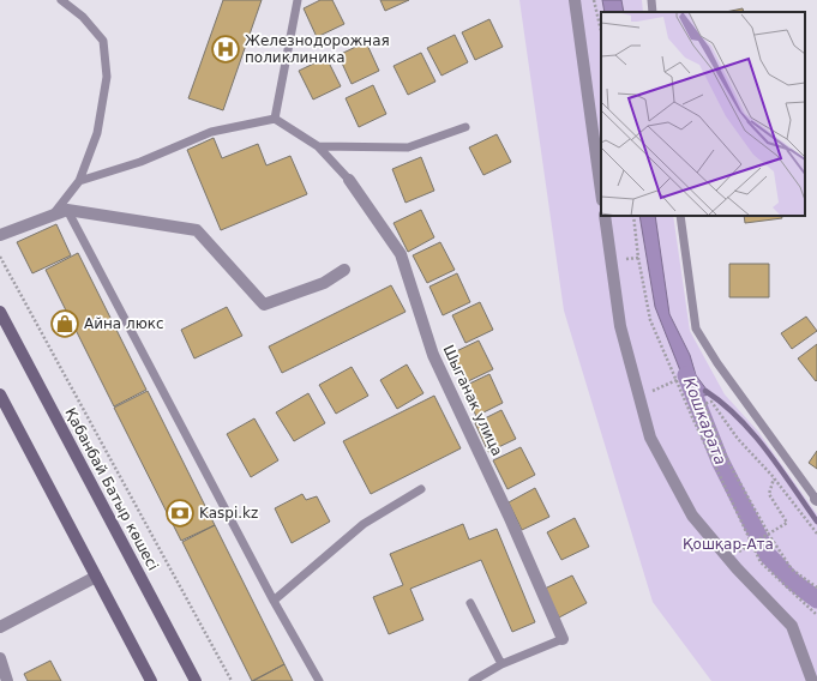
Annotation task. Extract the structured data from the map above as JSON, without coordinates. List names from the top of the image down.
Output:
{
  "streets": {
    "main road": ["Қабанбай Батыр көшесі"],
    "street": ["Шыганак улица"]
  },
  "water": ["Кошкарата"],
  "parks": ["Қошқар-Ата"],
  "places": {
    "hospital": ["Железнодорожная поликлиника"],
    "shop": ["Айна люкс"],
    "bank": ["Kaspi.kz"]
  }
}
